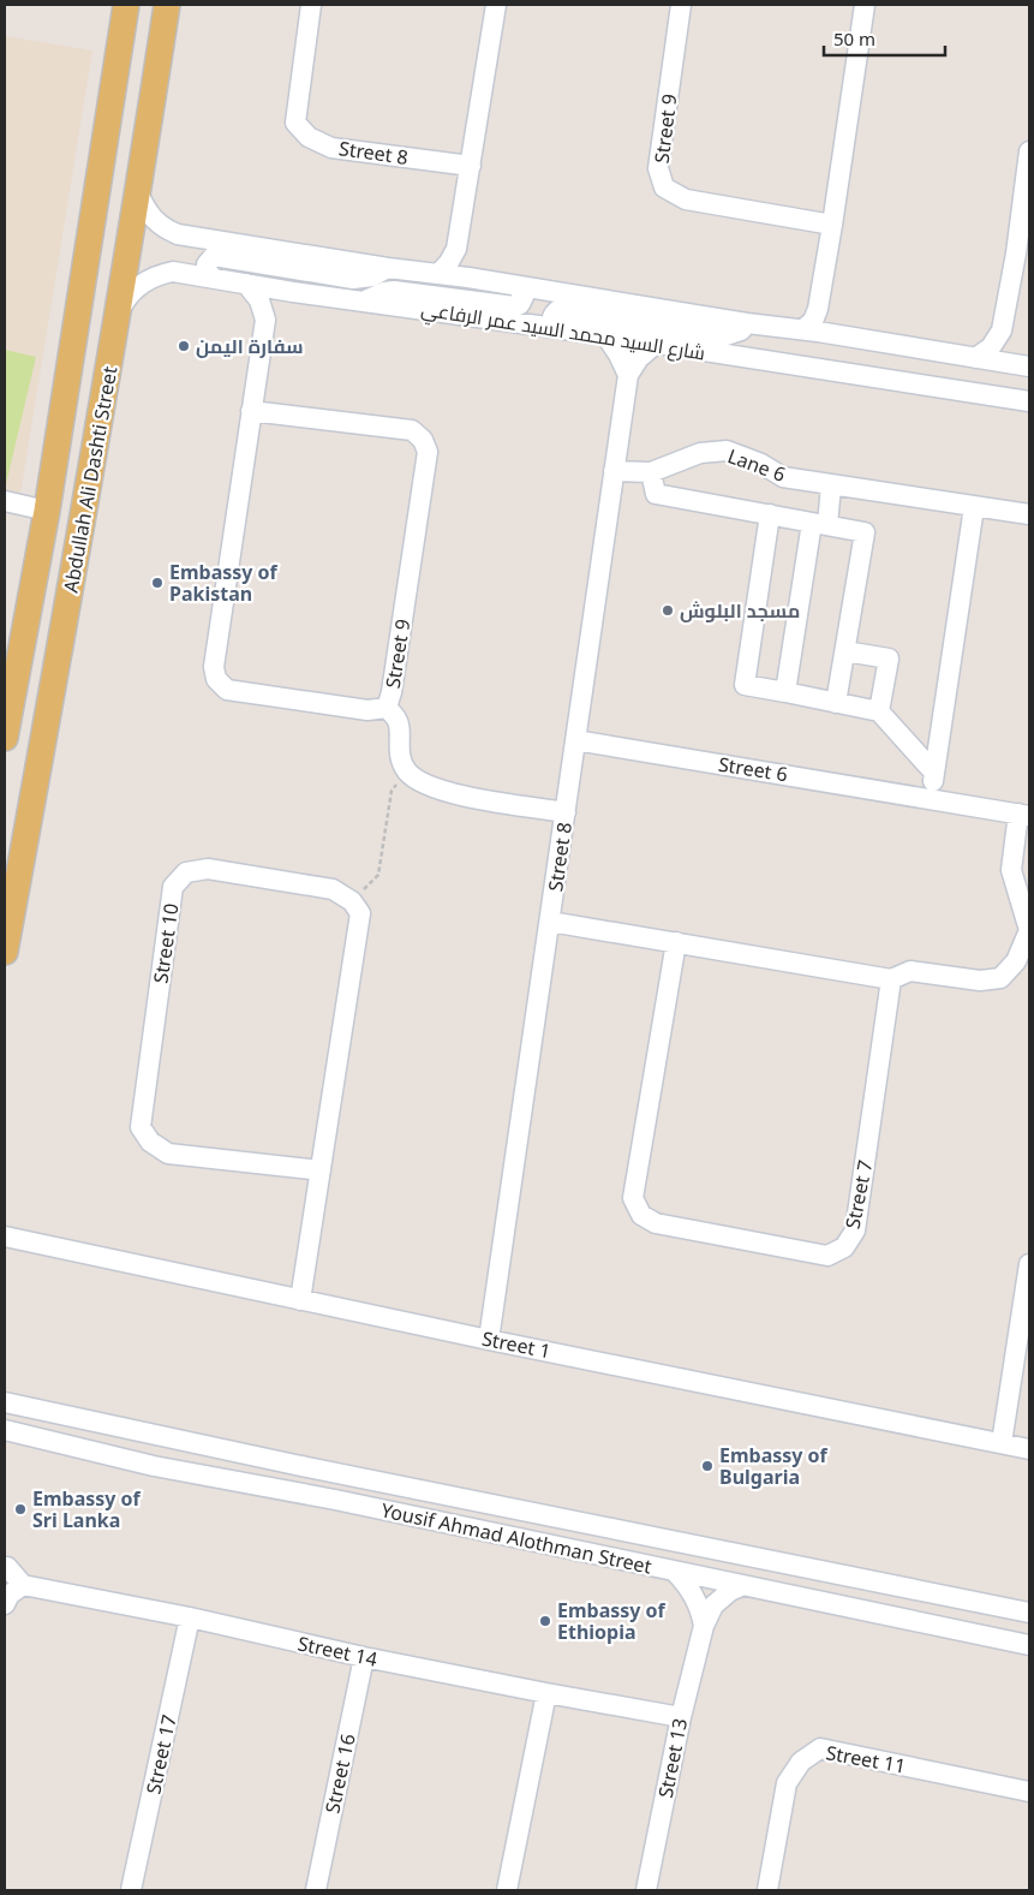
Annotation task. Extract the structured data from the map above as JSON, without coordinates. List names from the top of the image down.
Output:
{
  "streets": {
    "main road": ["Abdullah Ali Dashti Street"],
    "street": [
      "Street 9",
      "Street 8",
      "شارع السيد محمد السيد عمر الرفاعي",
      "Lane 6",
      "Street 6",
      "Street 10",
      "Street 7",
      "Street 1",
      "Yousif Ahmad Alothman Street",
      "Street 14",
      "Street 17",
      "Street 13",
      "Street 11",
      "Street 16"
    ]
  },
  "crossings": [
    ["Street 8", "شارع السيد محمد السيد عمر الرفاعي"],
    ["Street 8", "Lane 6"],
    ["Street 8", "Street 6"],
    ["Street 8", "Street 1"],
    ["شارع السيد محمد السيد عمر الرفاعي", "Abdullah Ali Dashti Street"],
    ["Yousif Ahmad Alothman Street", "Street 13"],
    ["Street 14", "Street 17"],
    ["Street 14", "Street 13"],
    ["Street 14", "Street 16"]
  ],
  "places": [
    "سفارة اليمن",
    "Embassy of Pakistan",
    "مسجد البلوش",
    "Embassy of Bulgaria",
    "Embassy of Sri Lanka",
    "Embassy of Ethiopia"
  ],
  "scale_bar": "50 m"
}
